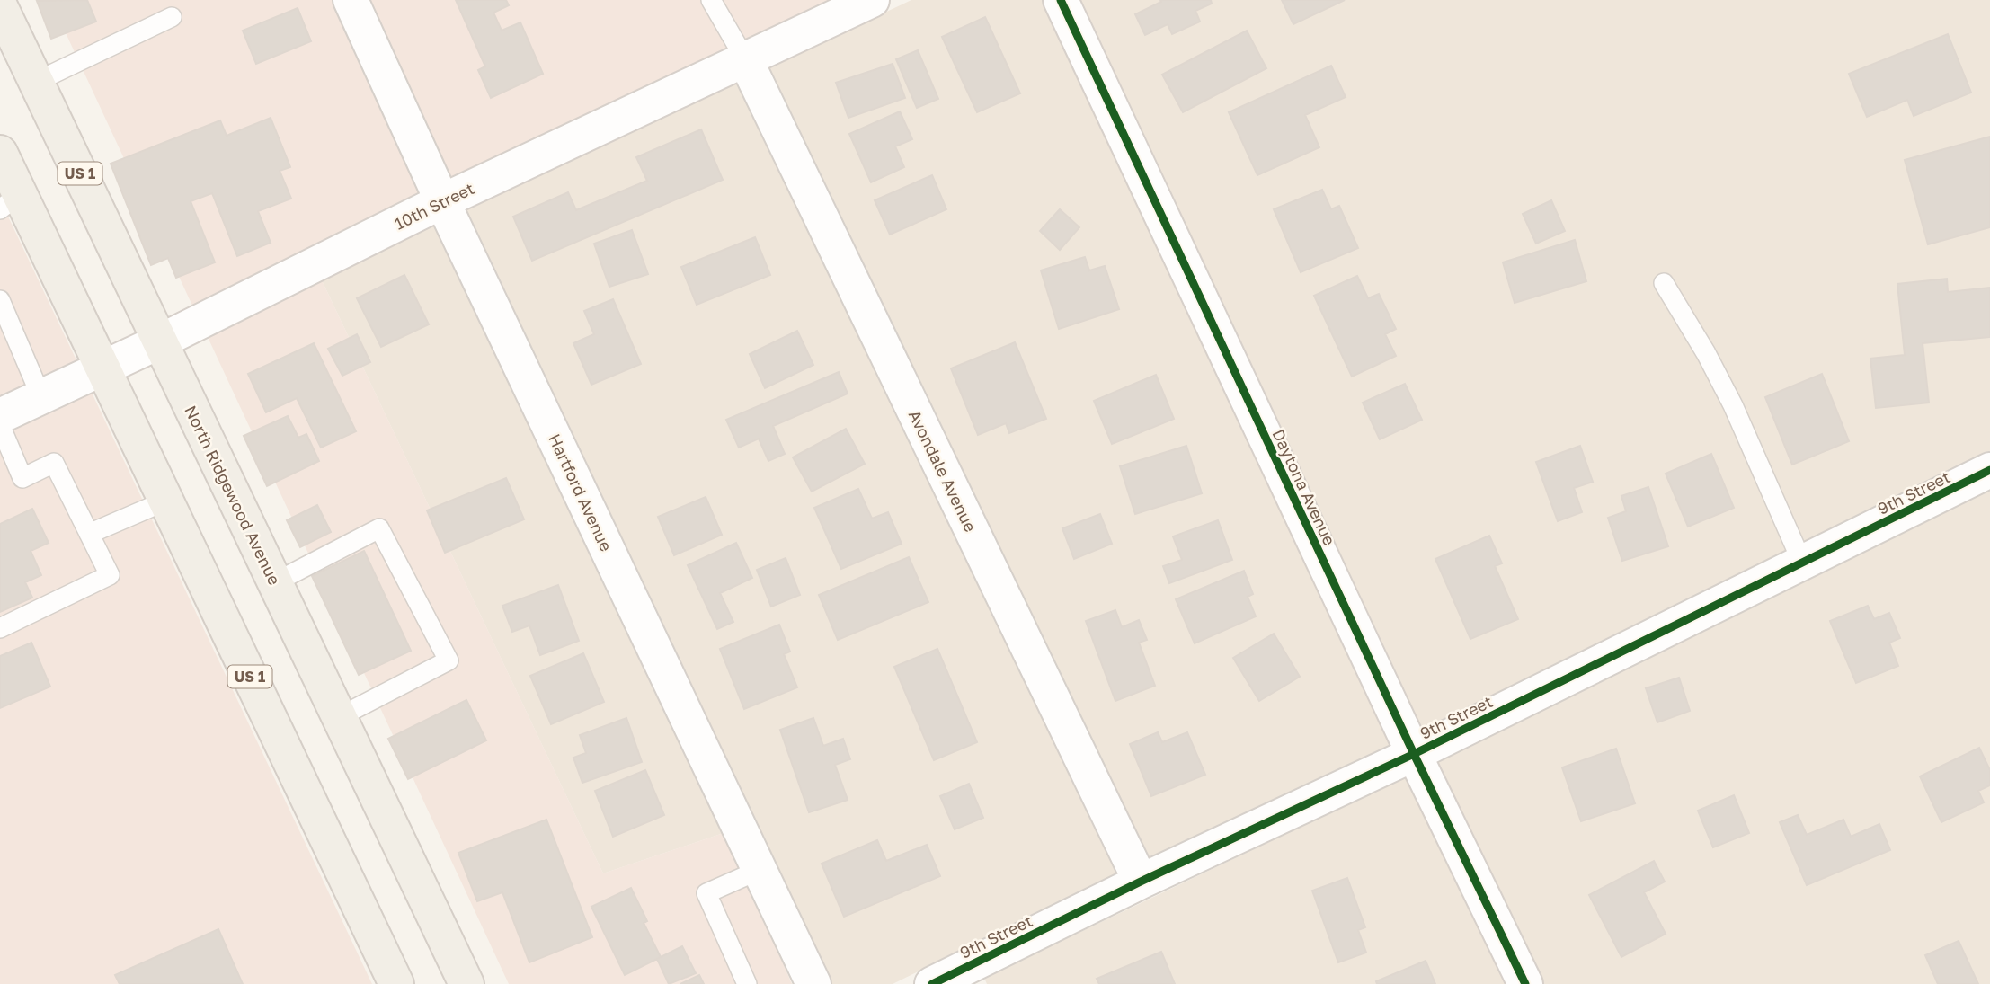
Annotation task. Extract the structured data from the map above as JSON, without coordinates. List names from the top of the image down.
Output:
{
  "streets": {
    "main road": ["US 1", "North Ridgewood Avenue"],
    "street": [
      "10th Street",
      "Avondale Avenue",
      "Daytona Avenue",
      "Hartford Avenue",
      "9th Street"
    ]
  },
  "crossings": [
    ["US 1", "10th Street"],
    ["10th Street", "Avondale Avenue"],
    ["10th Street", "Hartford Avenue"],
    ["10th Street", "North Ridgewood Avenue"],
    ["Avondale Avenue", "9th Street"],
    ["Daytona Avenue", "9th Street"]
  ]
}
